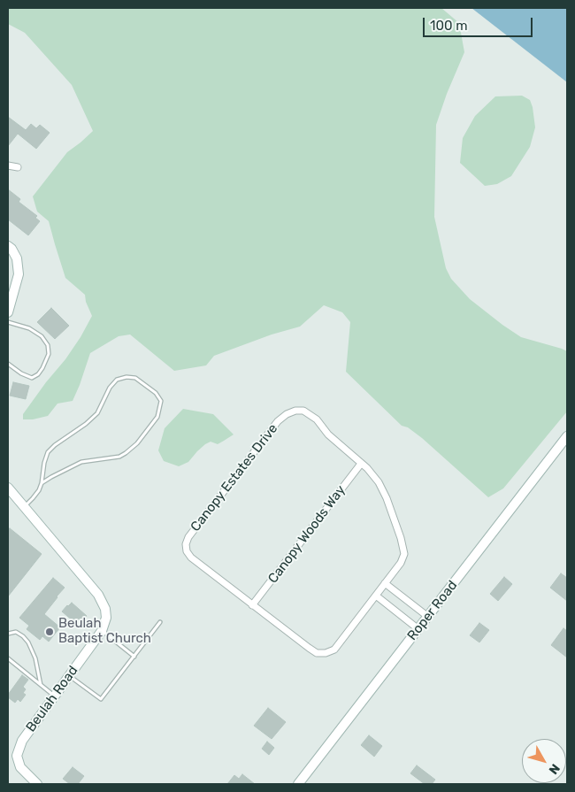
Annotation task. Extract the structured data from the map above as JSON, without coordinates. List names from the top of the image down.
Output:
{
  "streets": {
    "street": [
      "Canopy Estates Drive",
      "Canopy Woods Way",
      "Roper Road",
      "Beulah Road"
    ]
  },
  "crossings": [
    ["Canopy Estates Drive", "Canopy Woods Way"]
  ],
  "places": ["Beulah Baptist Church"],
  "scale_bar": "100 m",
  "north": "bottom right"
}
